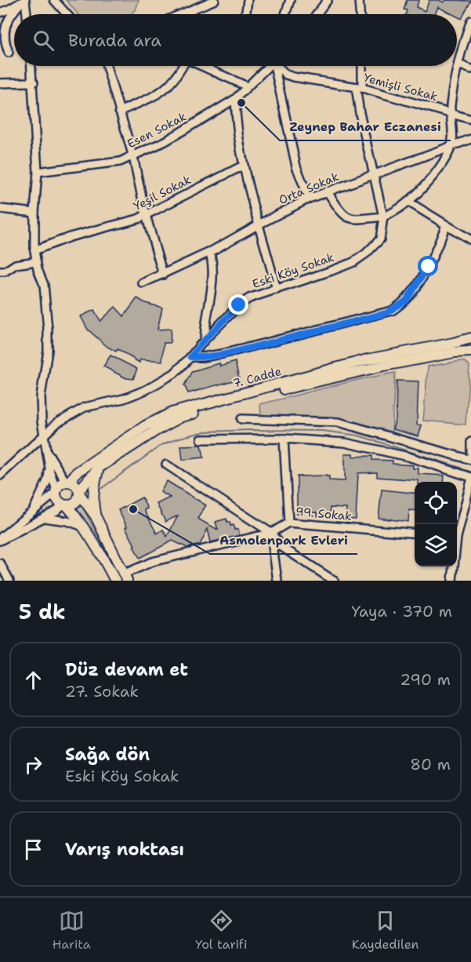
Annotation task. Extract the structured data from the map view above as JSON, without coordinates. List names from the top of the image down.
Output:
{
  "streets": {
    "main road": ["7. Cadde"],
    "street": [
      "Yemişli Sokak",
      "Esen Sokak",
      "Orta Sokak",
      "Yeşil Sokak",
      "Eski Köy Sokak",
      "99. Sokak"
    ]
  },
  "places": ["Zeynep Bahar Eczanesi", "Asmolenpark Evleri"],
  "page": {
    "search": "Burada ara",
    "heading": ["5 dk", "Yaya · 370 m"],
    "list": [
      ["Düz devam et", "27. Sokak", "290 m"],
      ["Sağa dön", "Eski Köy Sokak", "80 m"],
      "Varış noktası"
    ],
    "nav": ["Harita", "Yol tarifi", "Kaydedilen"]
  }
}
